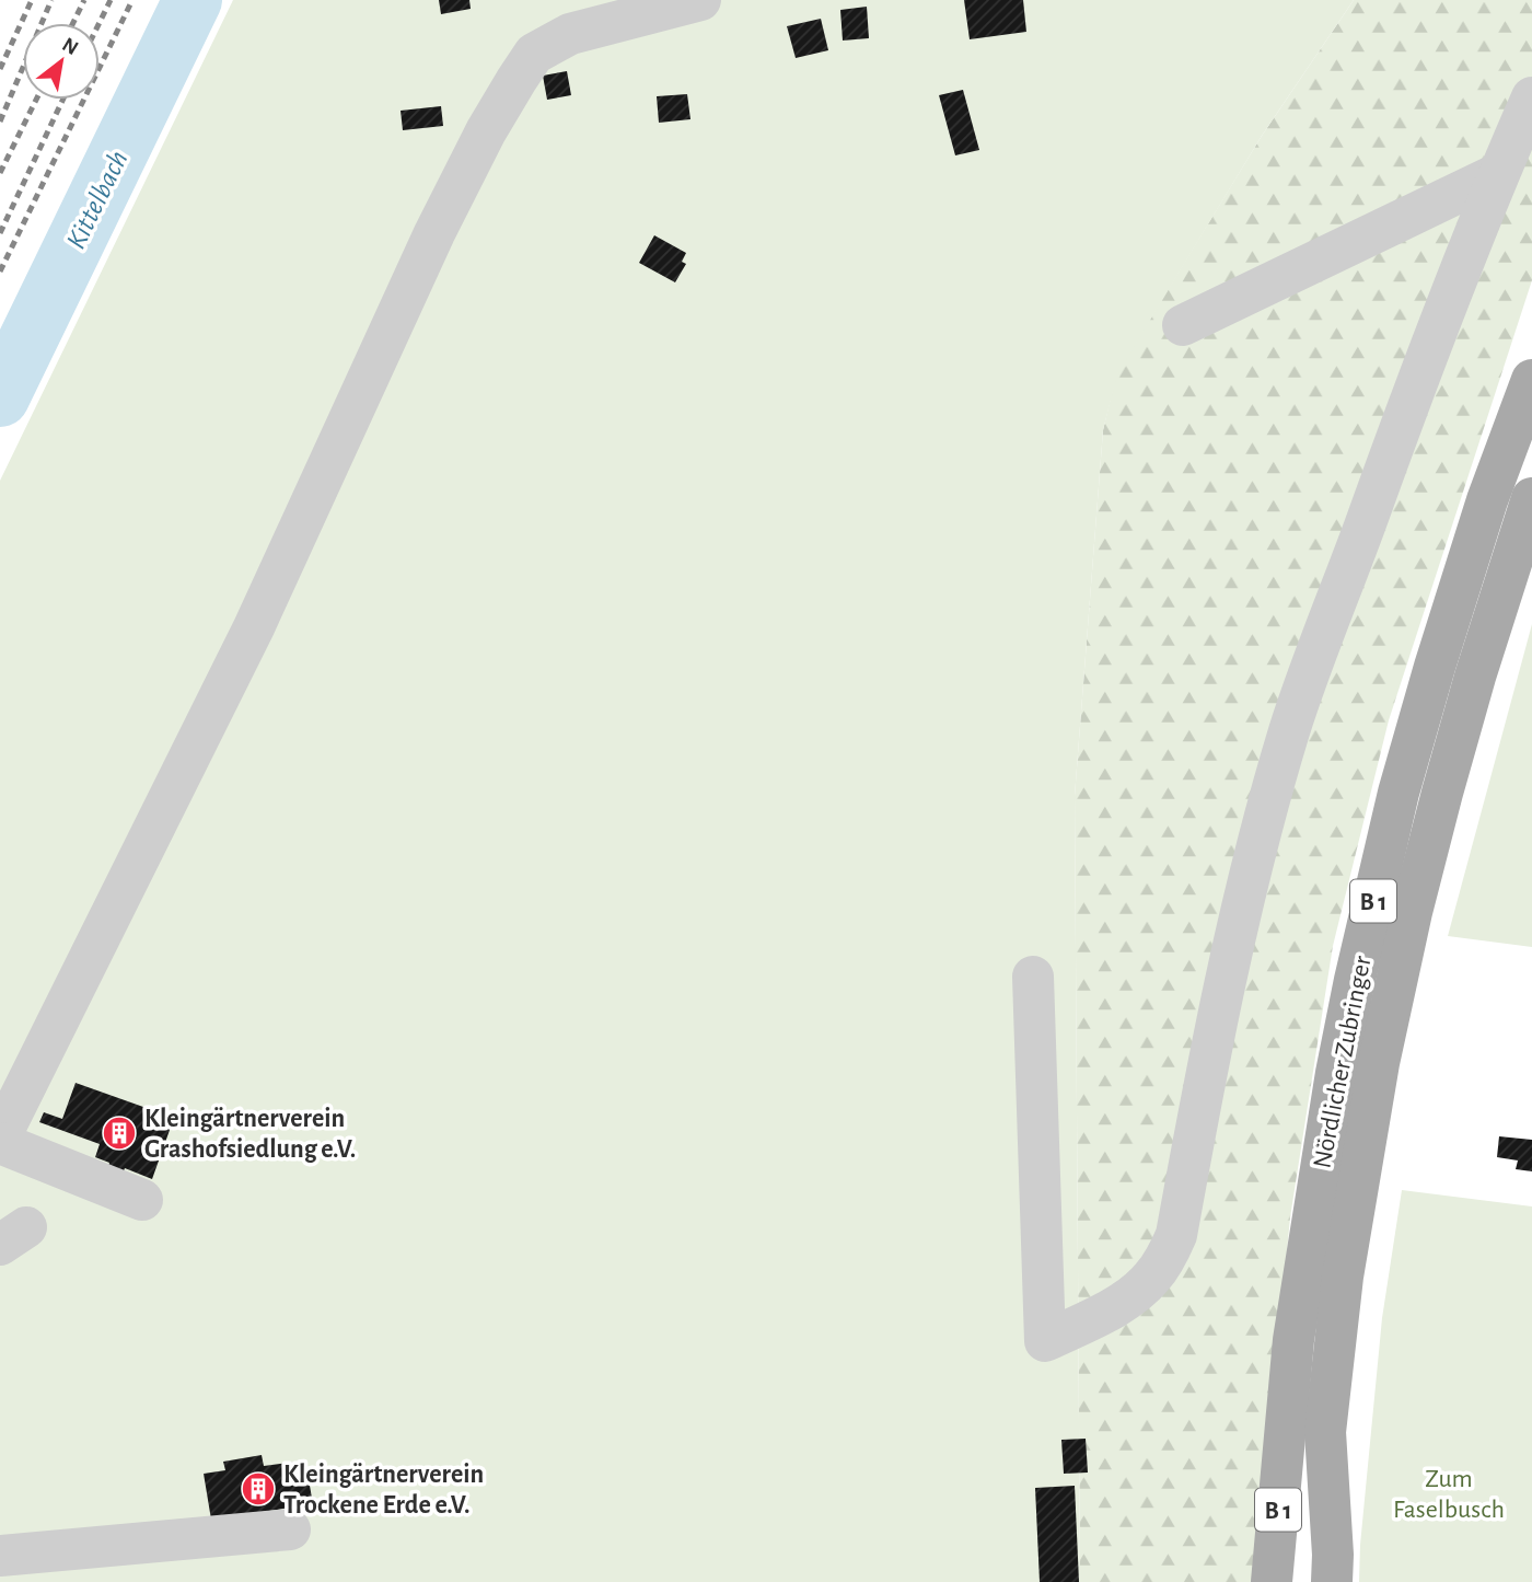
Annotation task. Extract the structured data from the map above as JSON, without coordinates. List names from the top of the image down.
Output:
{
  "streets": {
    "main road": ["B 1", "Nördlicher Zubringer"]
  },
  "crossings": [
    ["B 1", "Nördlicher Zubringer"]
  ],
  "water": ["Kittelbach"],
  "parks": ["Zum Faselbusch"],
  "places": {
    "building": ["Kleingärtnerverein Grashofsiedlung e.V.", "Kleingärtnerverein Trockene Erde e.V."]
  },
  "north": "top right"
}
